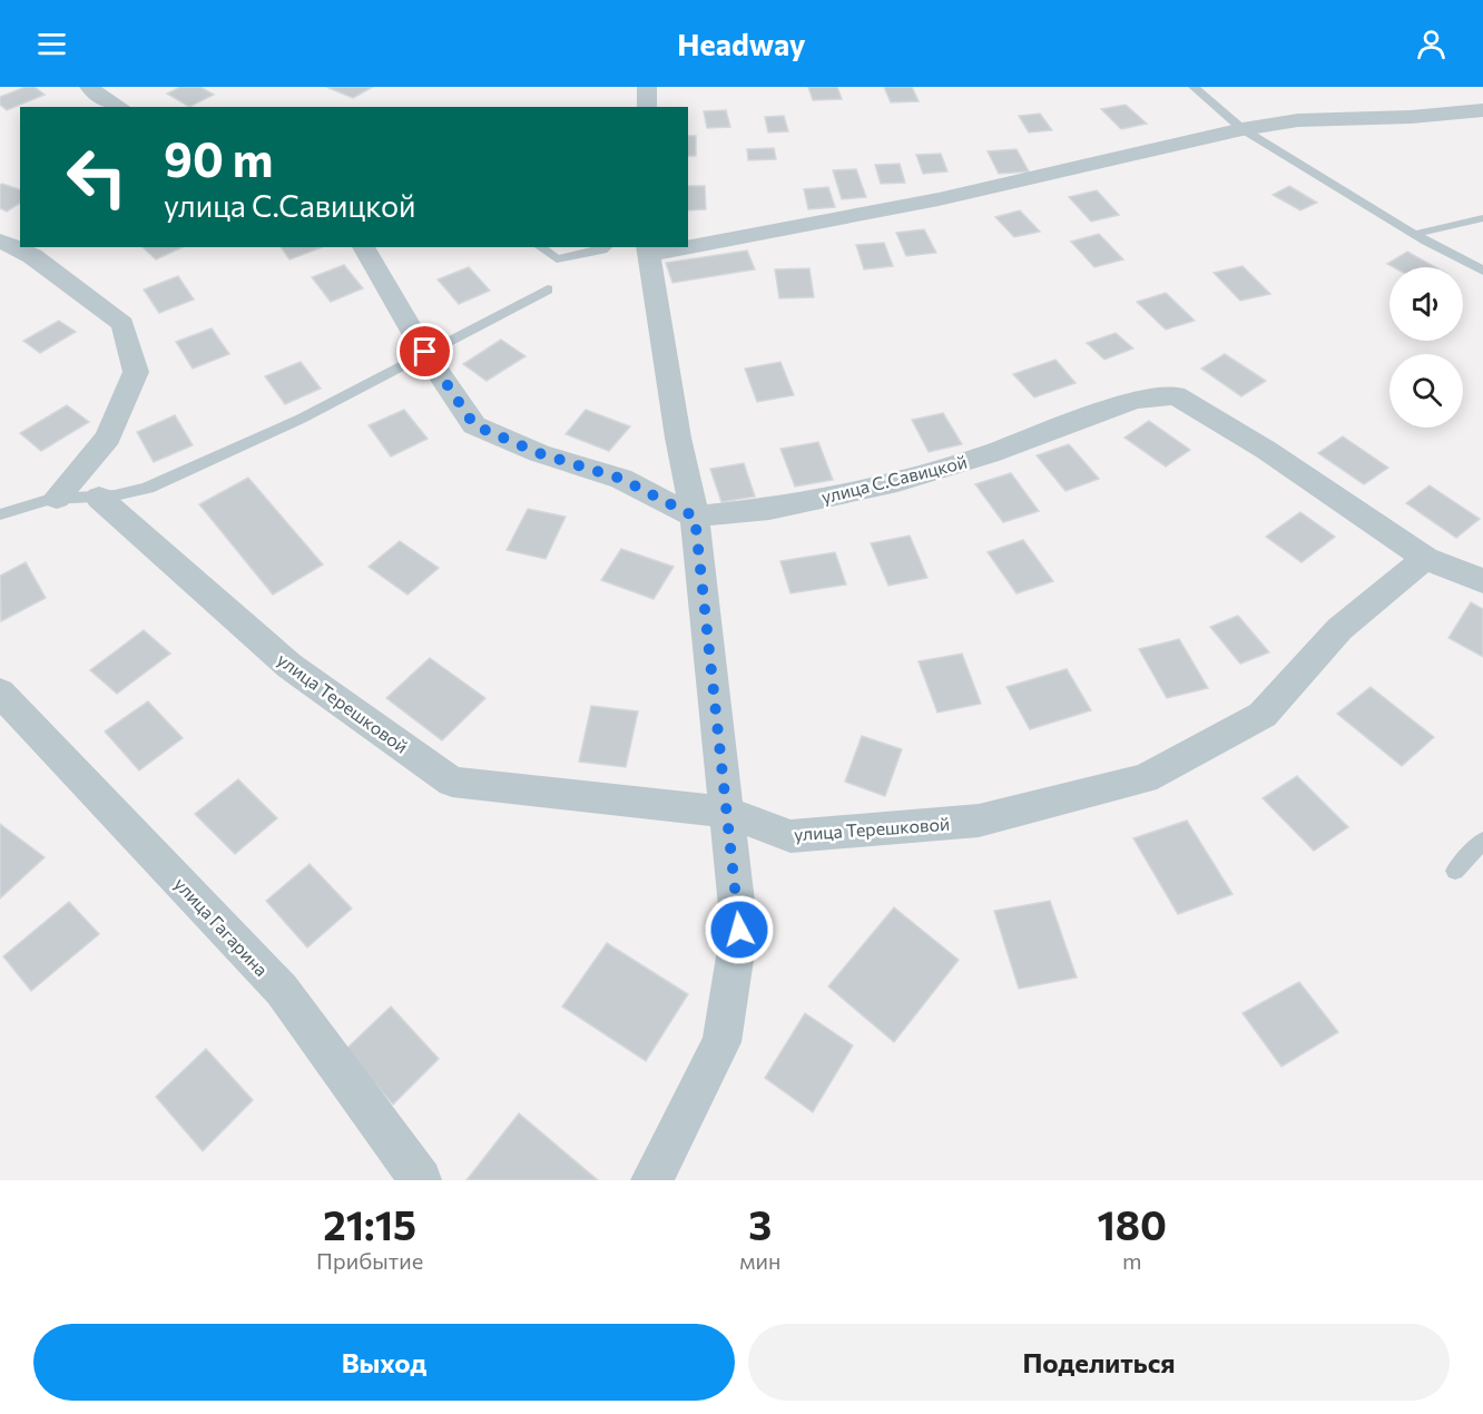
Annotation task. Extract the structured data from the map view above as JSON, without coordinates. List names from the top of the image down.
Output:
{
  "streets": {
    "street": ["улица С.Савицкой", "улица Терешковой", "улица Гагарина"]
  },
  "crossings": [
    ["улица С.Савицкой", "улица Терешковой"]
  ],
  "page": {
    "header": "Headway",
    "turn": ["90 m", "улица С.Савицкой"],
    "eta": [
      "21:15",
      "Прибытие",
      "3",
      "мин",
      "180",
      "m"
    ],
    "buttons": ["Выход", "Поделиться"]
  }
}
